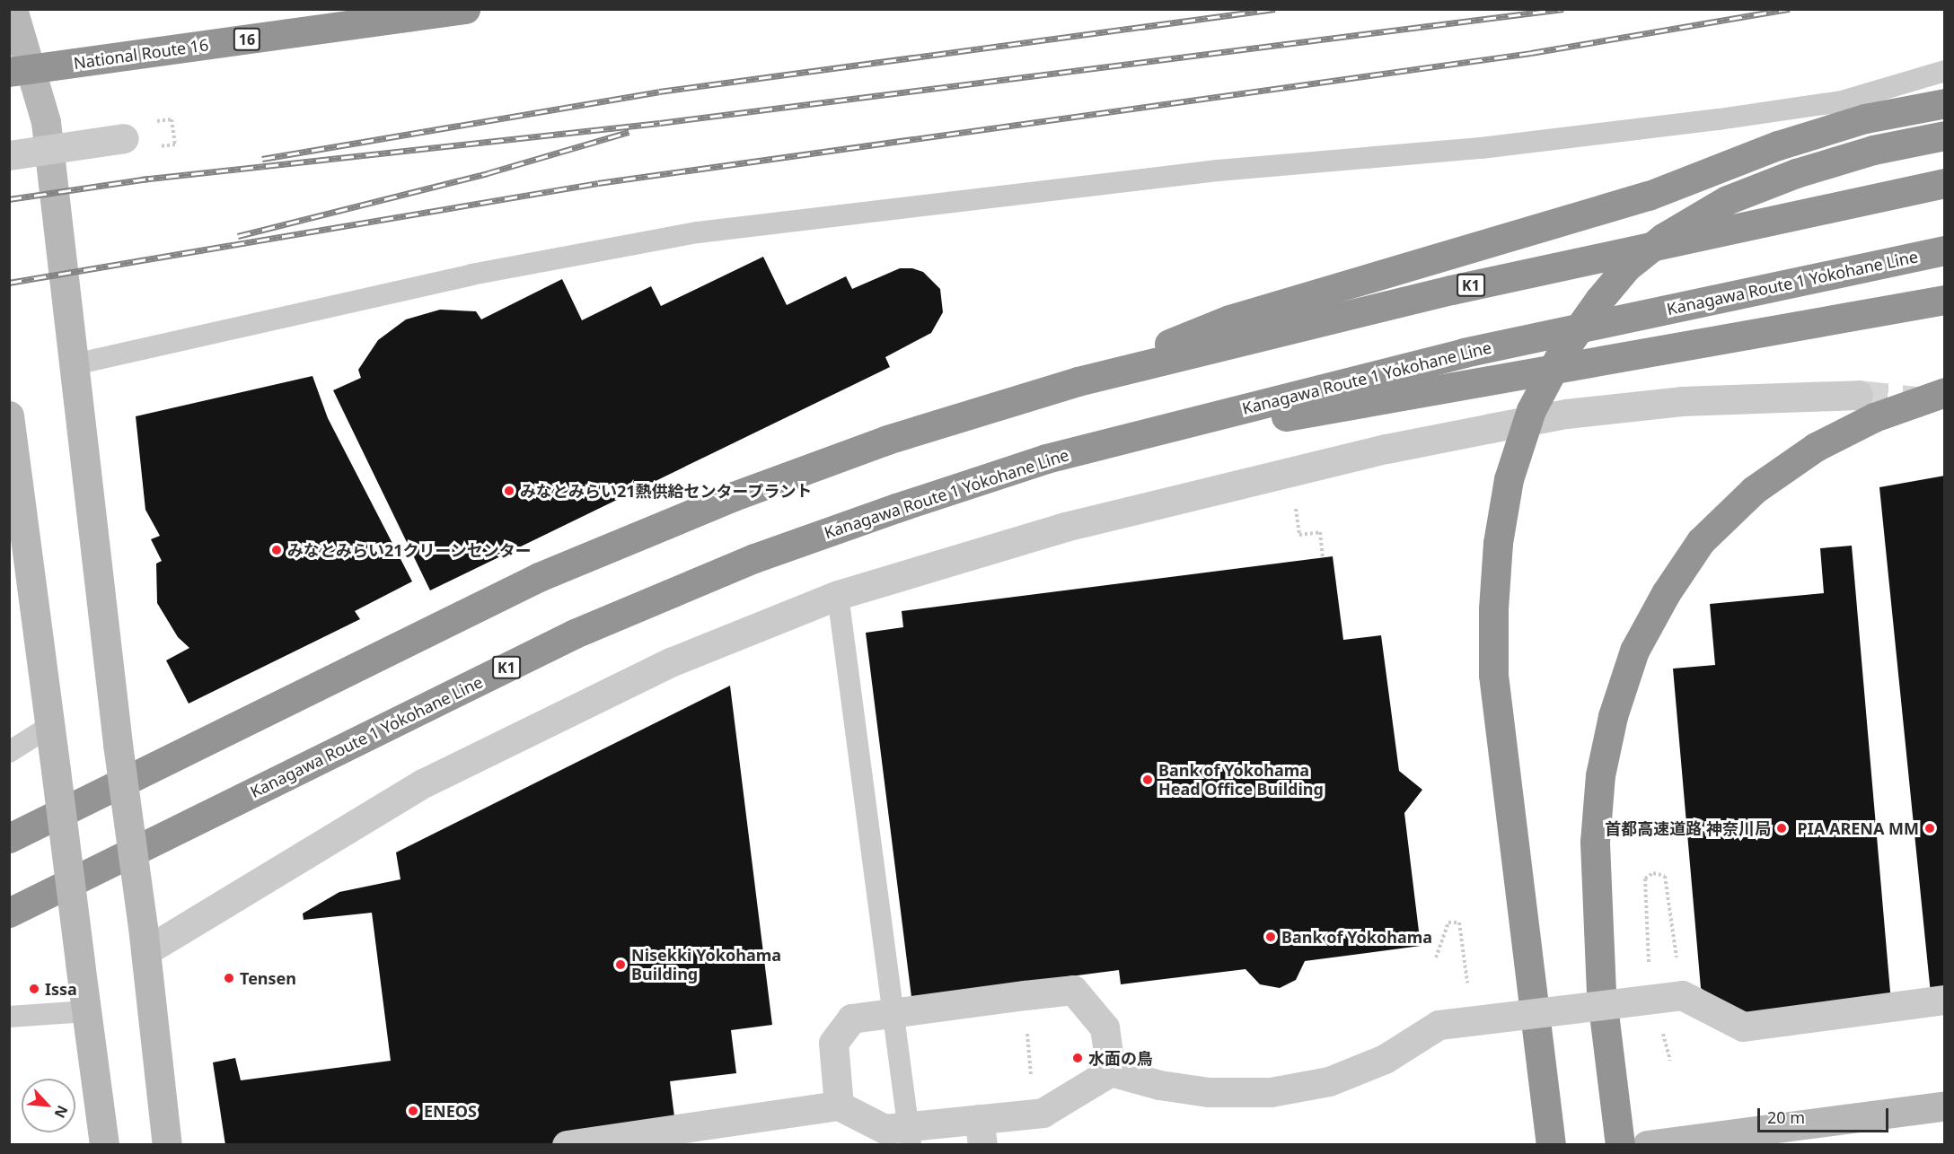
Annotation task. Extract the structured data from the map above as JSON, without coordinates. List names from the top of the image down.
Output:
{
  "streets": {
    "highway": [
      "16",
      "National Route 16",
      "Kanagawa Route 1 Yokohane Line",
      "K1"
    ]
  },
  "places": [
    "みなとみらい21熱供給センタープラント",
    "みなとみらい21クリーンセンター",
    "Bank of Yokohama Head Office Building",
    "首都高速道路 神奈川局",
    "PIA ARENA MM",
    "Bank of Yokohama",
    "Nisekki Yokohama Building",
    "Tensen",
    "Issa",
    "水面の鳥",
    "ENEOS"
  ],
  "scale_bar": "20 m",
  "north": "bottom right"
}
